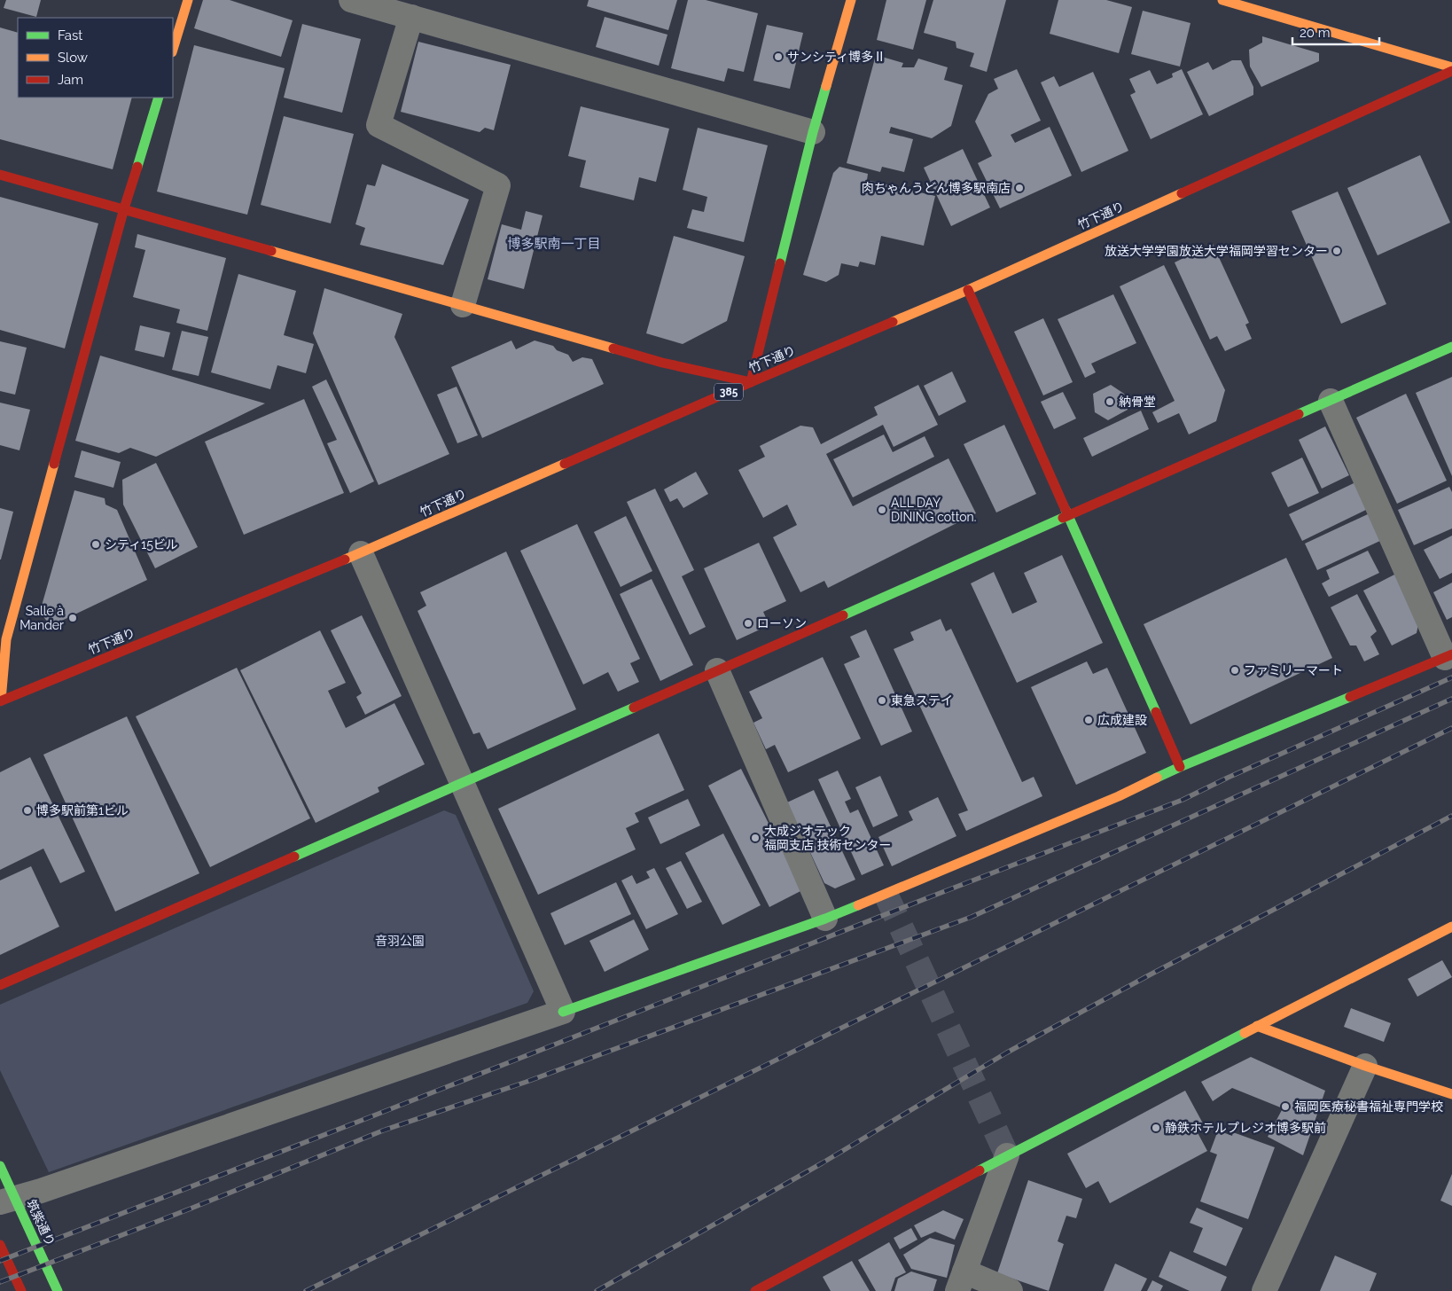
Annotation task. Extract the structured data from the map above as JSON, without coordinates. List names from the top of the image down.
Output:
{
  "streets": {
    "main road": ["竹下通り", "385", "筑紫通り"]
  },
  "districts": ["博多駅南一丁目"],
  "parks": ["音羽公園"],
  "places": [
    "サンシティ博多Ⅱ",
    "肉ちゃんうどん博多駅南店",
    "放送大学学園放送大学福岡学習センター",
    "納骨堂",
    "ALL DAY DINING cotton.",
    "シティ15ビル",
    "Salle à Mander",
    "ローソン",
    "ファミリーマート",
    "東急ステイ",
    "広成建設",
    "博多駅前第1ビル",
    "大成ジオテック 福岡支店 技術センター",
    "福岡医療秘書福祉専門学校",
    "静鉄ホテルプレジオ博多駅前"
  ],
  "legend": ["Fast", "Slow", "Jam"],
  "scale_bar": "20 m"
}
